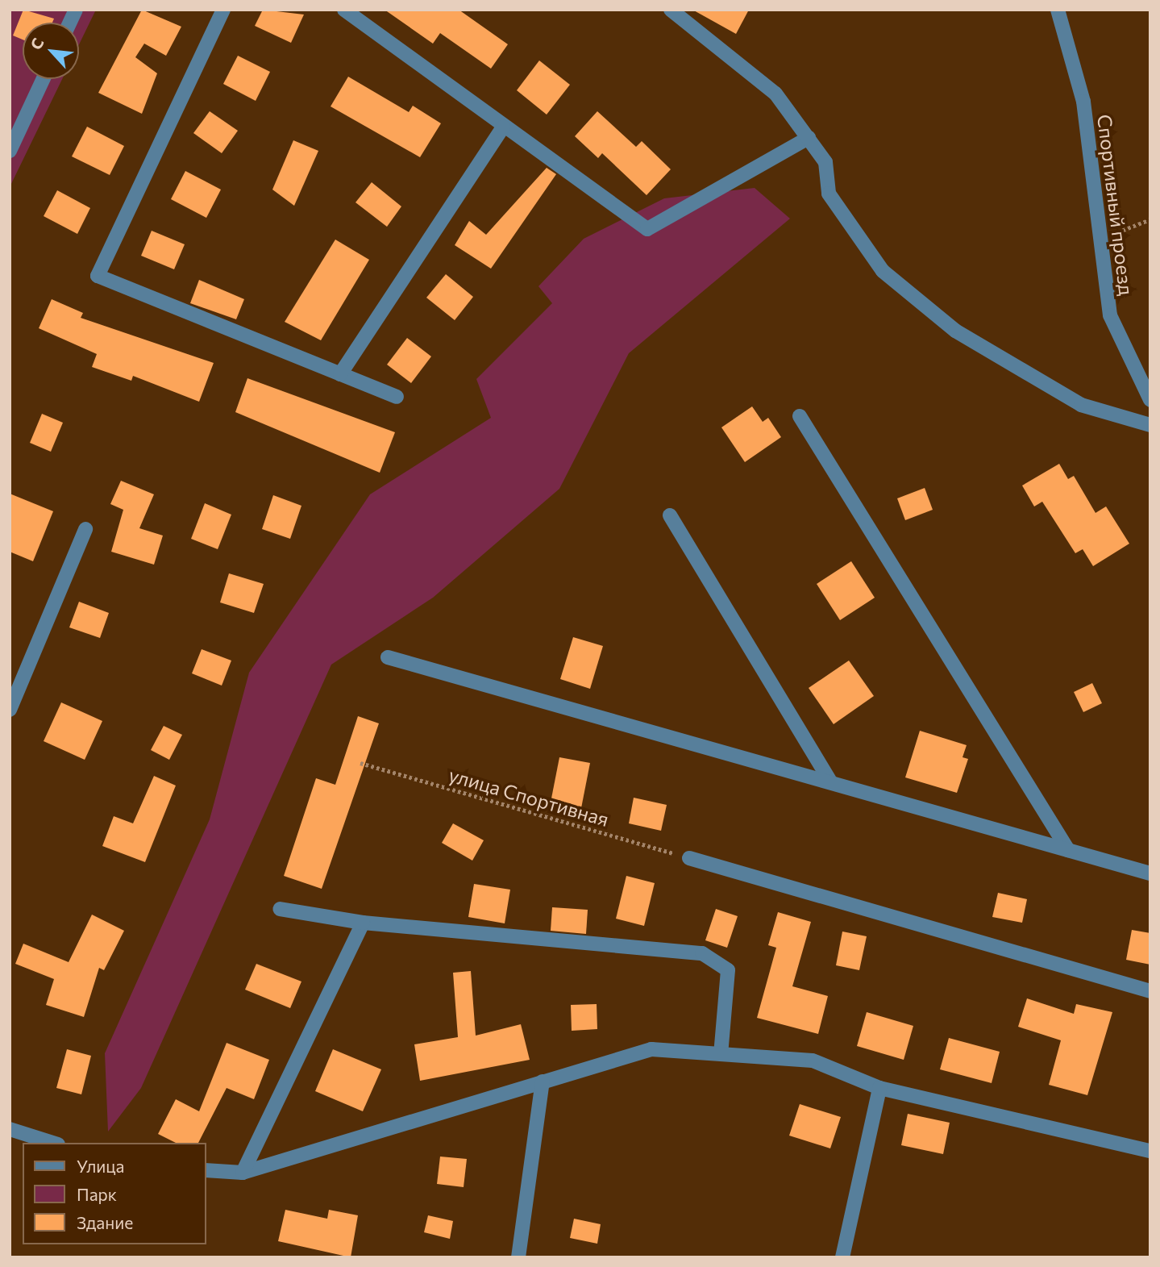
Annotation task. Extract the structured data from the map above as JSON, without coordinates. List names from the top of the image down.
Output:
{
  "streets": {
    "street": ["Спортивный проезд"],
    "path": ["улица Спортивная"]
  },
  "legend": ["Улица", "Парк", "Здание"],
  "north": "top left"
}
